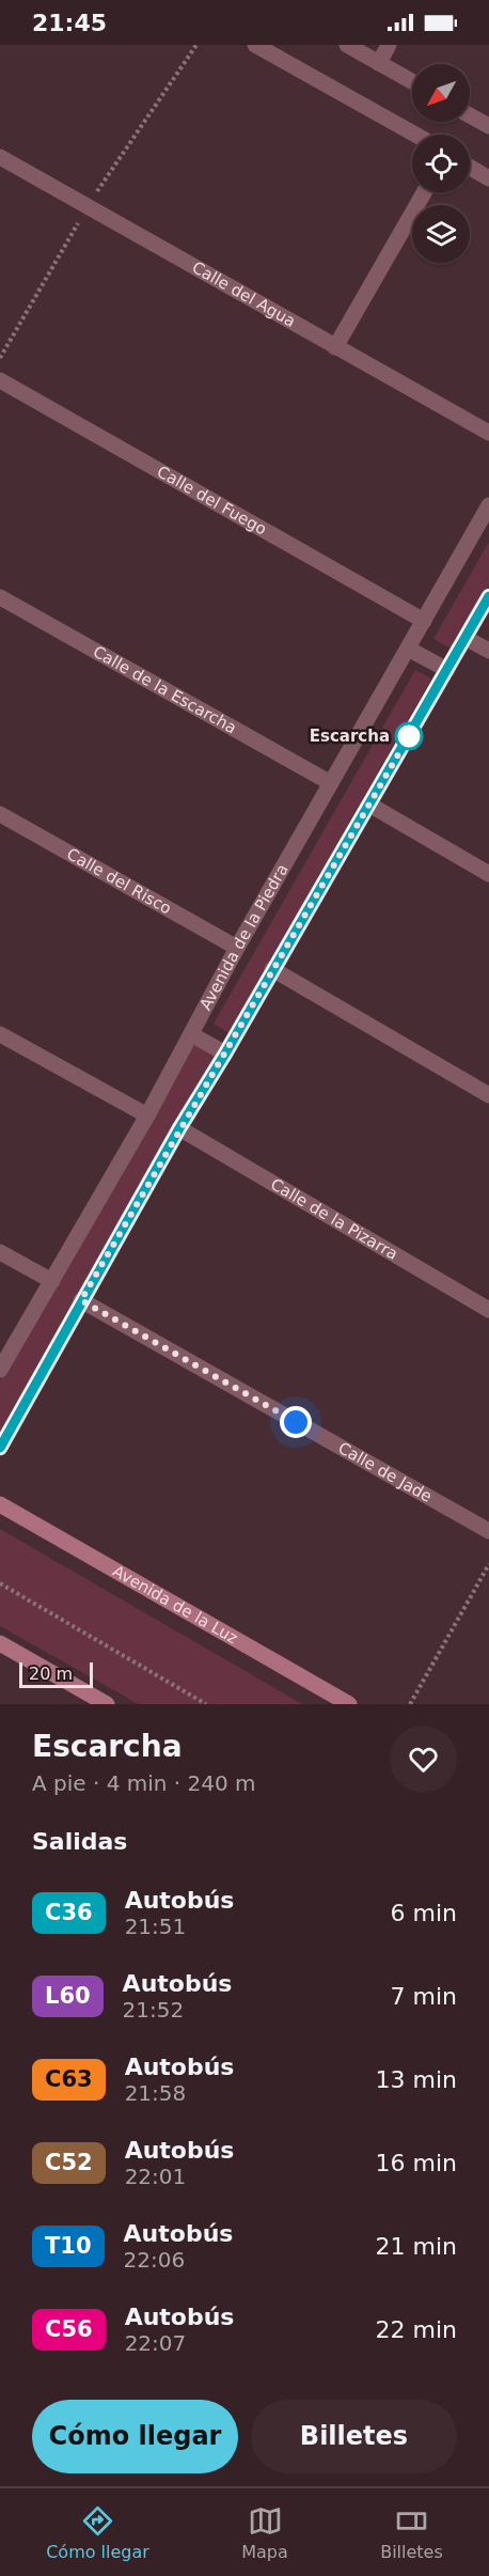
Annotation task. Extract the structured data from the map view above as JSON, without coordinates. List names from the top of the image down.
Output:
{
  "streets": {
    "main road": ["Avenida de la Luz"],
    "street": [
      "Calle del Agua",
      "Calle del Fuego",
      "Calle de la Escarcha",
      "Calle del Risco",
      "Avenida de la Piedra",
      "Calle de la Pizarra",
      "Calle de Jade"
    ]
  },
  "crossings": [
    ["Calle del Fuego", "Avenida de la Piedra"],
    ["Calle de la Escarcha", "Avenida de la Piedra"],
    ["Calle del Risco", "Avenida de la Piedra"]
  ],
  "places": ["Escarcha"],
  "lines": ["bus line C36"],
  "scale_bar": "20 m",
  "north": "bottom left",
  "page": {
    "status": "21:45",
    "scale": "20 m",
    "heading": [
      ["Escarcha", "A pie · 4 min · 240 m"],
      "Salidas"
    ],
    "list": [
      {
        "mark": "C36",
        "name": "Autobús",
        "note": "21:51",
        "value": "6 min"
      },
      {
        "mark": "L60",
        "name": "Autobús",
        "note": "21:52",
        "value": "7 min"
      },
      {
        "mark": "C63",
        "name": "Autobús",
        "note": "21:58",
        "value": "13 min"
      },
      {
        "mark": "C52",
        "name": "Autobús",
        "note": "22:01",
        "value": "16 min"
      },
      {
        "mark": "T10",
        "name": "Autobús",
        "note": "22:06",
        "value": "21 min"
      },
      {
        "mark": "C56",
        "name": "Autobús",
        "note": "22:07",
        "value": "22 min"
      }
    ],
    "buttons": ["Cómo llegar", "Billetes"],
    "tabs": ["Cómo llegar", "Mapa", "Billetes"]
  }
}
